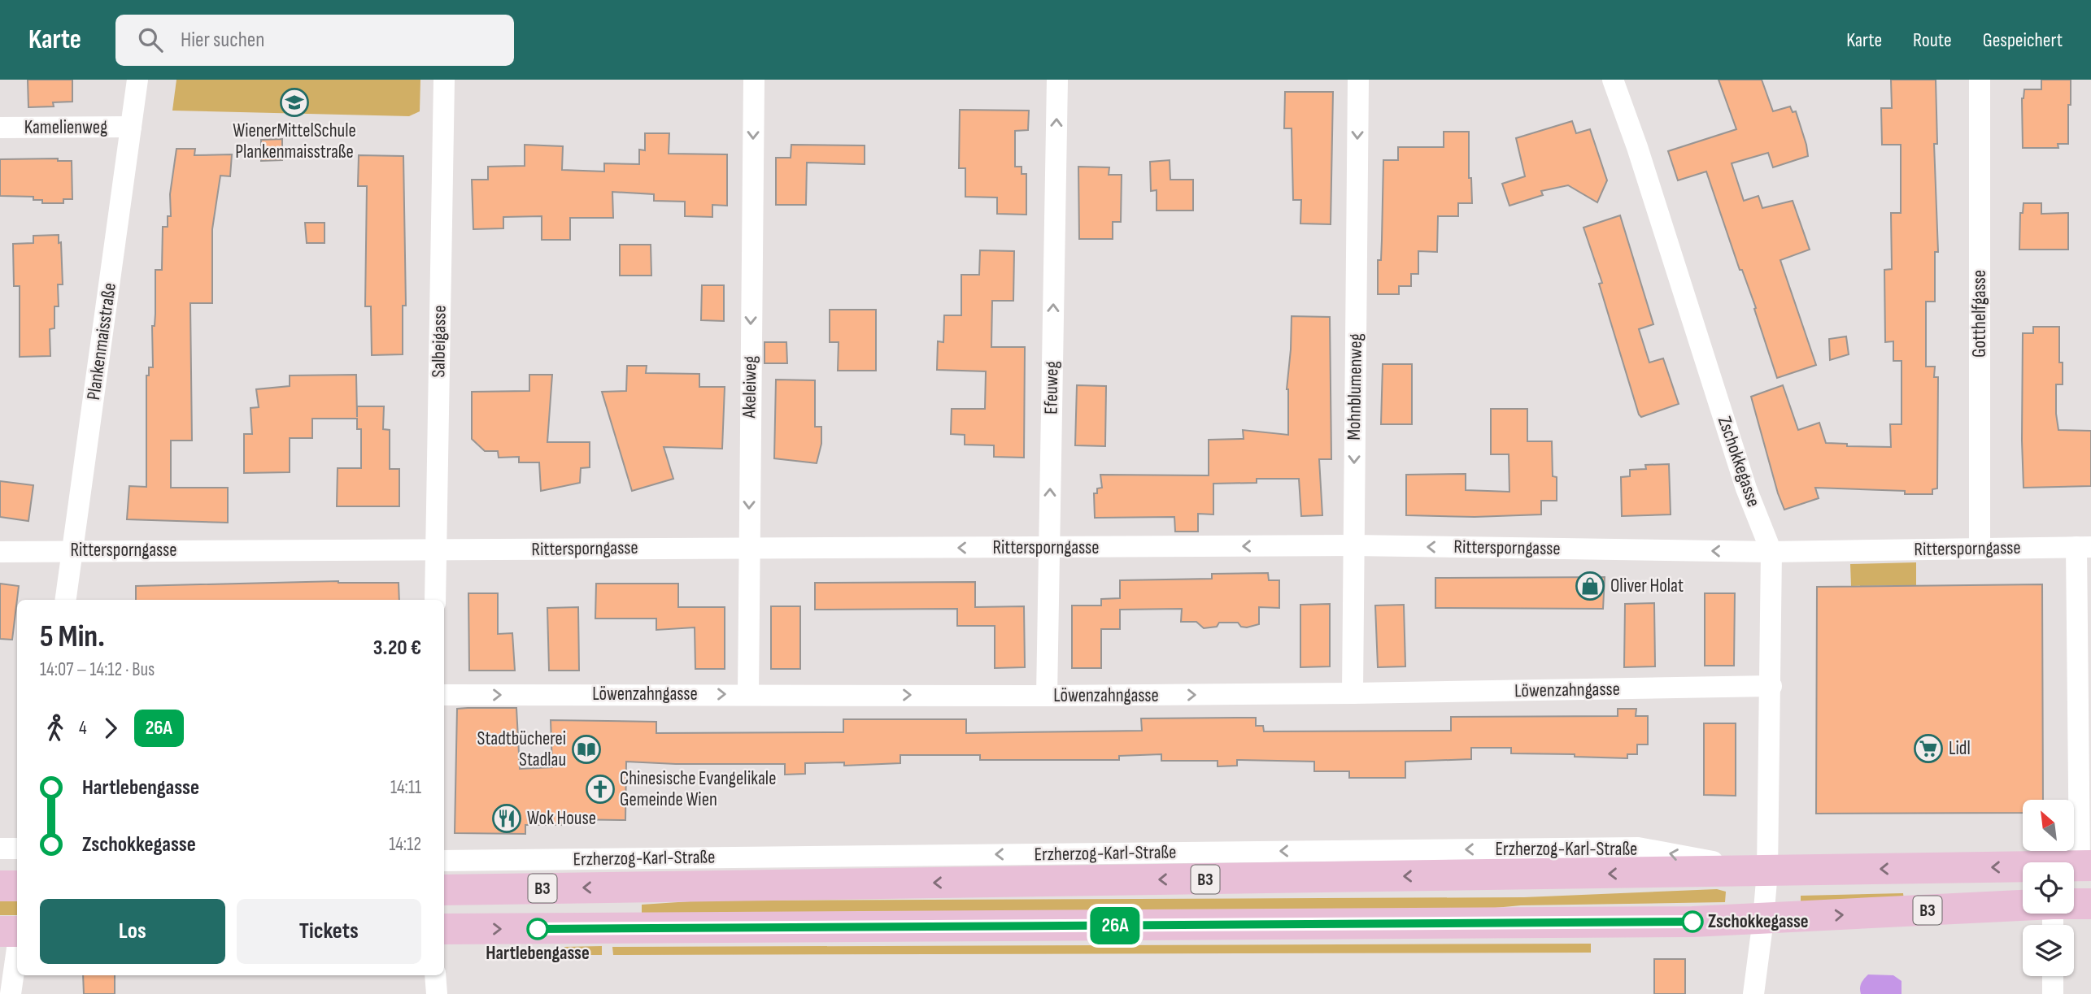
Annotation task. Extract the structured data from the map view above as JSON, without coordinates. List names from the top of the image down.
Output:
{
  "streets": {
    "main road": ["Erzherzog-Karl-Straße", "B3"],
    "street": [
      "Kamelienweg",
      "Gotthelfgasse",
      "Plankenmaisstraße",
      "Salbeigasse",
      "Akeleiweg",
      "Mohnblumenweg",
      "Efeuweg",
      "Zschokkegasse",
      "Rittersporngasse",
      "Löwenzahngasse"
    ]
  },
  "crossings": [
    ["Kamelienweg", "Plankenmaisstraße"],
    ["Gotthelfgasse", "Rittersporngasse"],
    ["Plankenmaisstraße", "Rittersporngasse"],
    ["Salbeigasse", "Rittersporngasse"],
    ["Akeleiweg", "Rittersporngasse"],
    ["Akeleiweg", "Löwenzahngasse"],
    ["Mohnblumenweg", "Rittersporngasse"],
    ["Mohnblumenweg", "Löwenzahngasse"],
    ["Efeuweg", "Rittersporngasse"],
    ["Efeuweg", "Löwenzahngasse"],
    ["Zschokkegasse", "Rittersporngasse"],
    ["Zschokkegasse", "Löwenzahngasse"],
    ["Zschokkegasse", "Erzherzog-Karl-Straße"],
    ["Zschokkegasse", "B3"]
  ],
  "one_way": [
    "Akeleiweg",
    "Mohnblumenweg",
    "Efeuweg",
    "Rittersporngasse",
    "Löwenzahngasse"
  ],
  "places": {
    "school or university": ["WienerMittelSchule Plankenmaisstraße"],
    "shop": ["Oliver Holat"],
    "supermarket": ["Lidl"],
    "library": ["Stadtbücherei Stadlau"],
    "church": ["Chinesische Evangelikale Gemeinde Wien"],
    "restaurant": ["Wok House"],
    "other": ["Zschokkegasse", "Hartlebengasse"]
  },
  "lines": ["bus line 26A"],
  "north": "top left",
  "page": {
    "header": "Karte",
    "search": "Hier suchen",
    "nav": ["Karte", "Route", "Gespeichert"],
    "on_map": "26A",
    "heading": ["5 Min.", "14:07 – 14:12 · Bus", "3.20 €"],
    "legs": ["4", "26A"],
    "list": [
      {
        "name": "Hartlebengasse",
        "value": "14:11"
      },
      {
        "name": "Zschokkegasse",
        "value": "14:12"
      }
    ],
    "buttons": ["Los", "Tickets"]
  }
}
